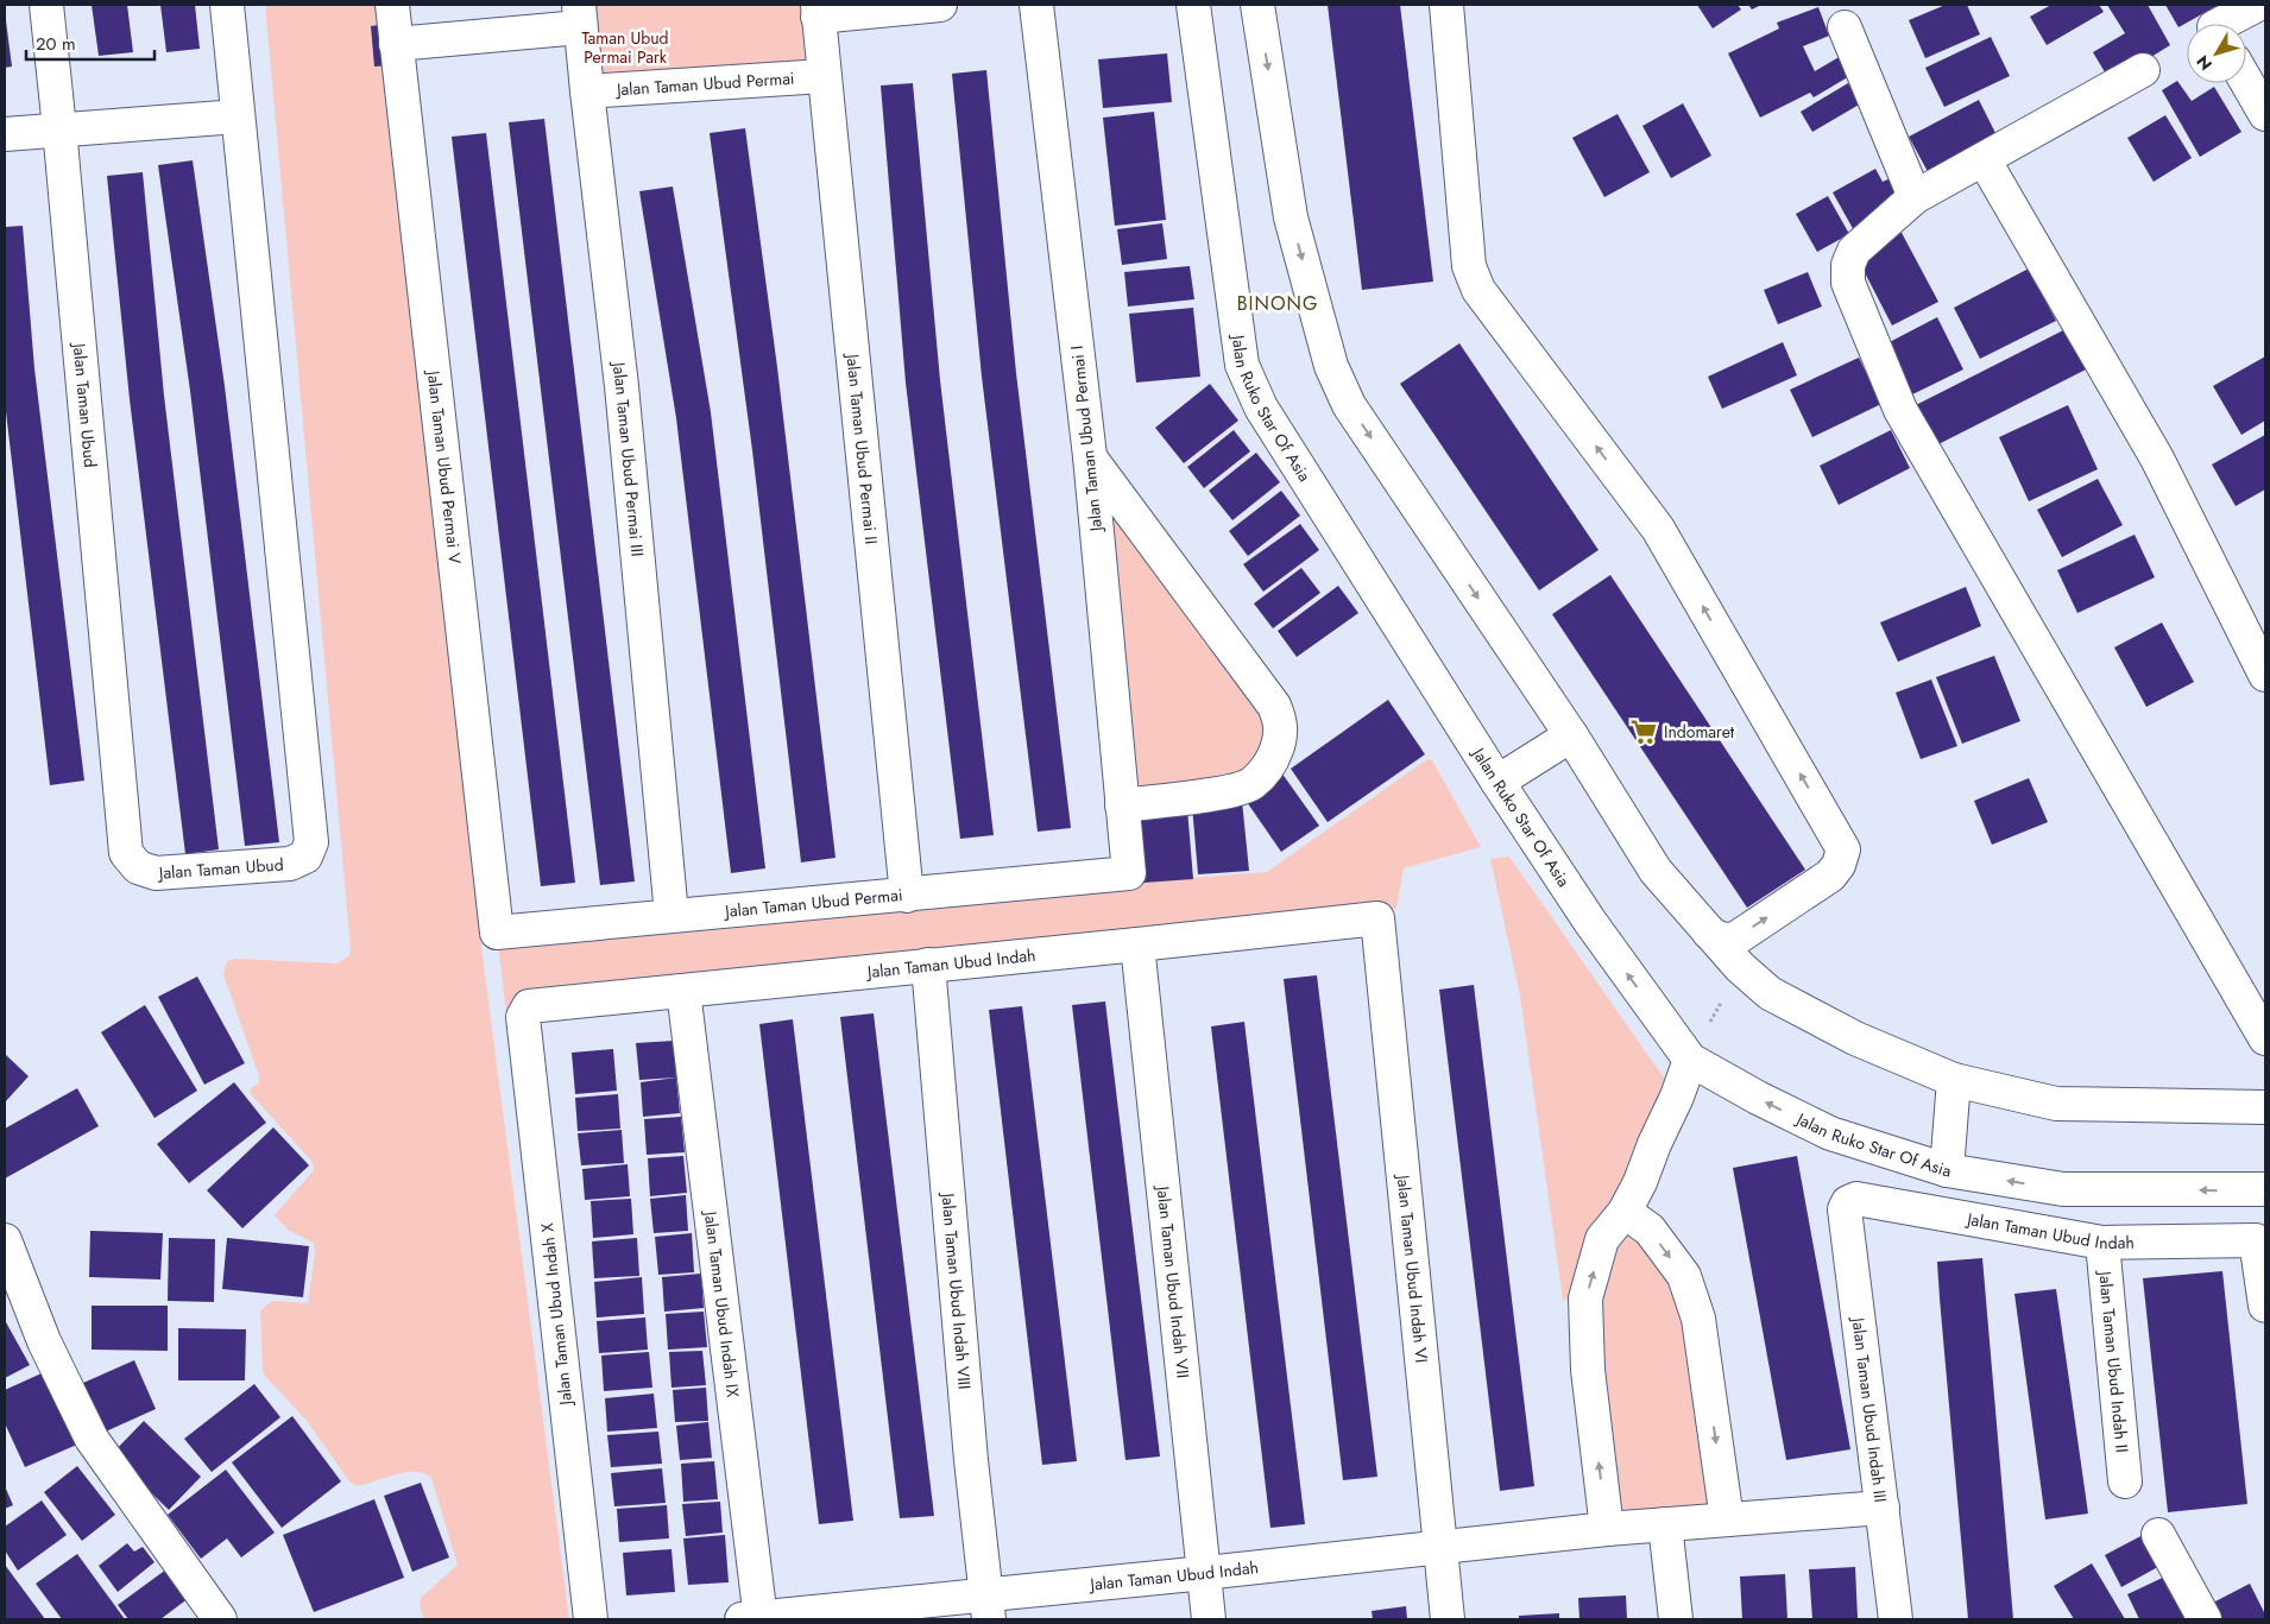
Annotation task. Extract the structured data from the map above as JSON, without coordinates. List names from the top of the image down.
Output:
{
  "streets": {
    "street": [
      "Jalan Taman Ubud Permai",
      "Jalan Taman Ubud",
      "Jalan Ruko Star Of Asia",
      "Jalan Taman Ubud Permai I",
      "Jalan Taman Ubud Permai II",
      "Jalan Taman Ubud Permai III",
      "Jalan Taman Ubud Permai V",
      "Jalan Taman Ubud Indah",
      "Jalan Taman Ubud Indah VI",
      "Jalan Taman Ubud Indah VII",
      "Jalan Taman Ubud Indah VIII",
      "Jalan Taman Ubud Indah IX",
      "Jalan Taman Ubud Indah X",
      "Jalan Taman Ubud Indah II",
      "Jalan Taman Ubud Indah III"
    ]
  },
  "crossings": [
    ["Jalan Taman Ubud Permai", "Jalan Taman Ubud Permai I"],
    ["Jalan Taman Ubud Permai", "Jalan Taman Ubud Permai II"],
    ["Jalan Taman Ubud Permai", "Jalan Taman Ubud Permai III"],
    ["Jalan Taman Ubud Permai", "Jalan Taman Ubud Permai V"],
    ["Jalan Taman Ubud Indah", "Jalan Taman Ubud Indah VI"],
    ["Jalan Taman Ubud Indah", "Jalan Taman Ubud Indah VII"],
    ["Jalan Taman Ubud Indah", "Jalan Taman Ubud Indah VIII"],
    ["Jalan Taman Ubud Indah", "Jalan Taman Ubud Indah IX"],
    ["Jalan Taman Ubud Indah", "Jalan Taman Ubud Indah X"],
    ["Jalan Taman Ubud Indah", "Jalan Taman Ubud Indah II"],
    ["Jalan Taman Ubud Indah", "Jalan Taman Ubud Indah III"]
  ],
  "districts": ["BINONG"],
  "parks": ["Taman Ubud Permai Park"],
  "places": {
    "supermarket": ["Indomaret"]
  },
  "scale_bar": "20 m",
  "north": "bottom left"
}
